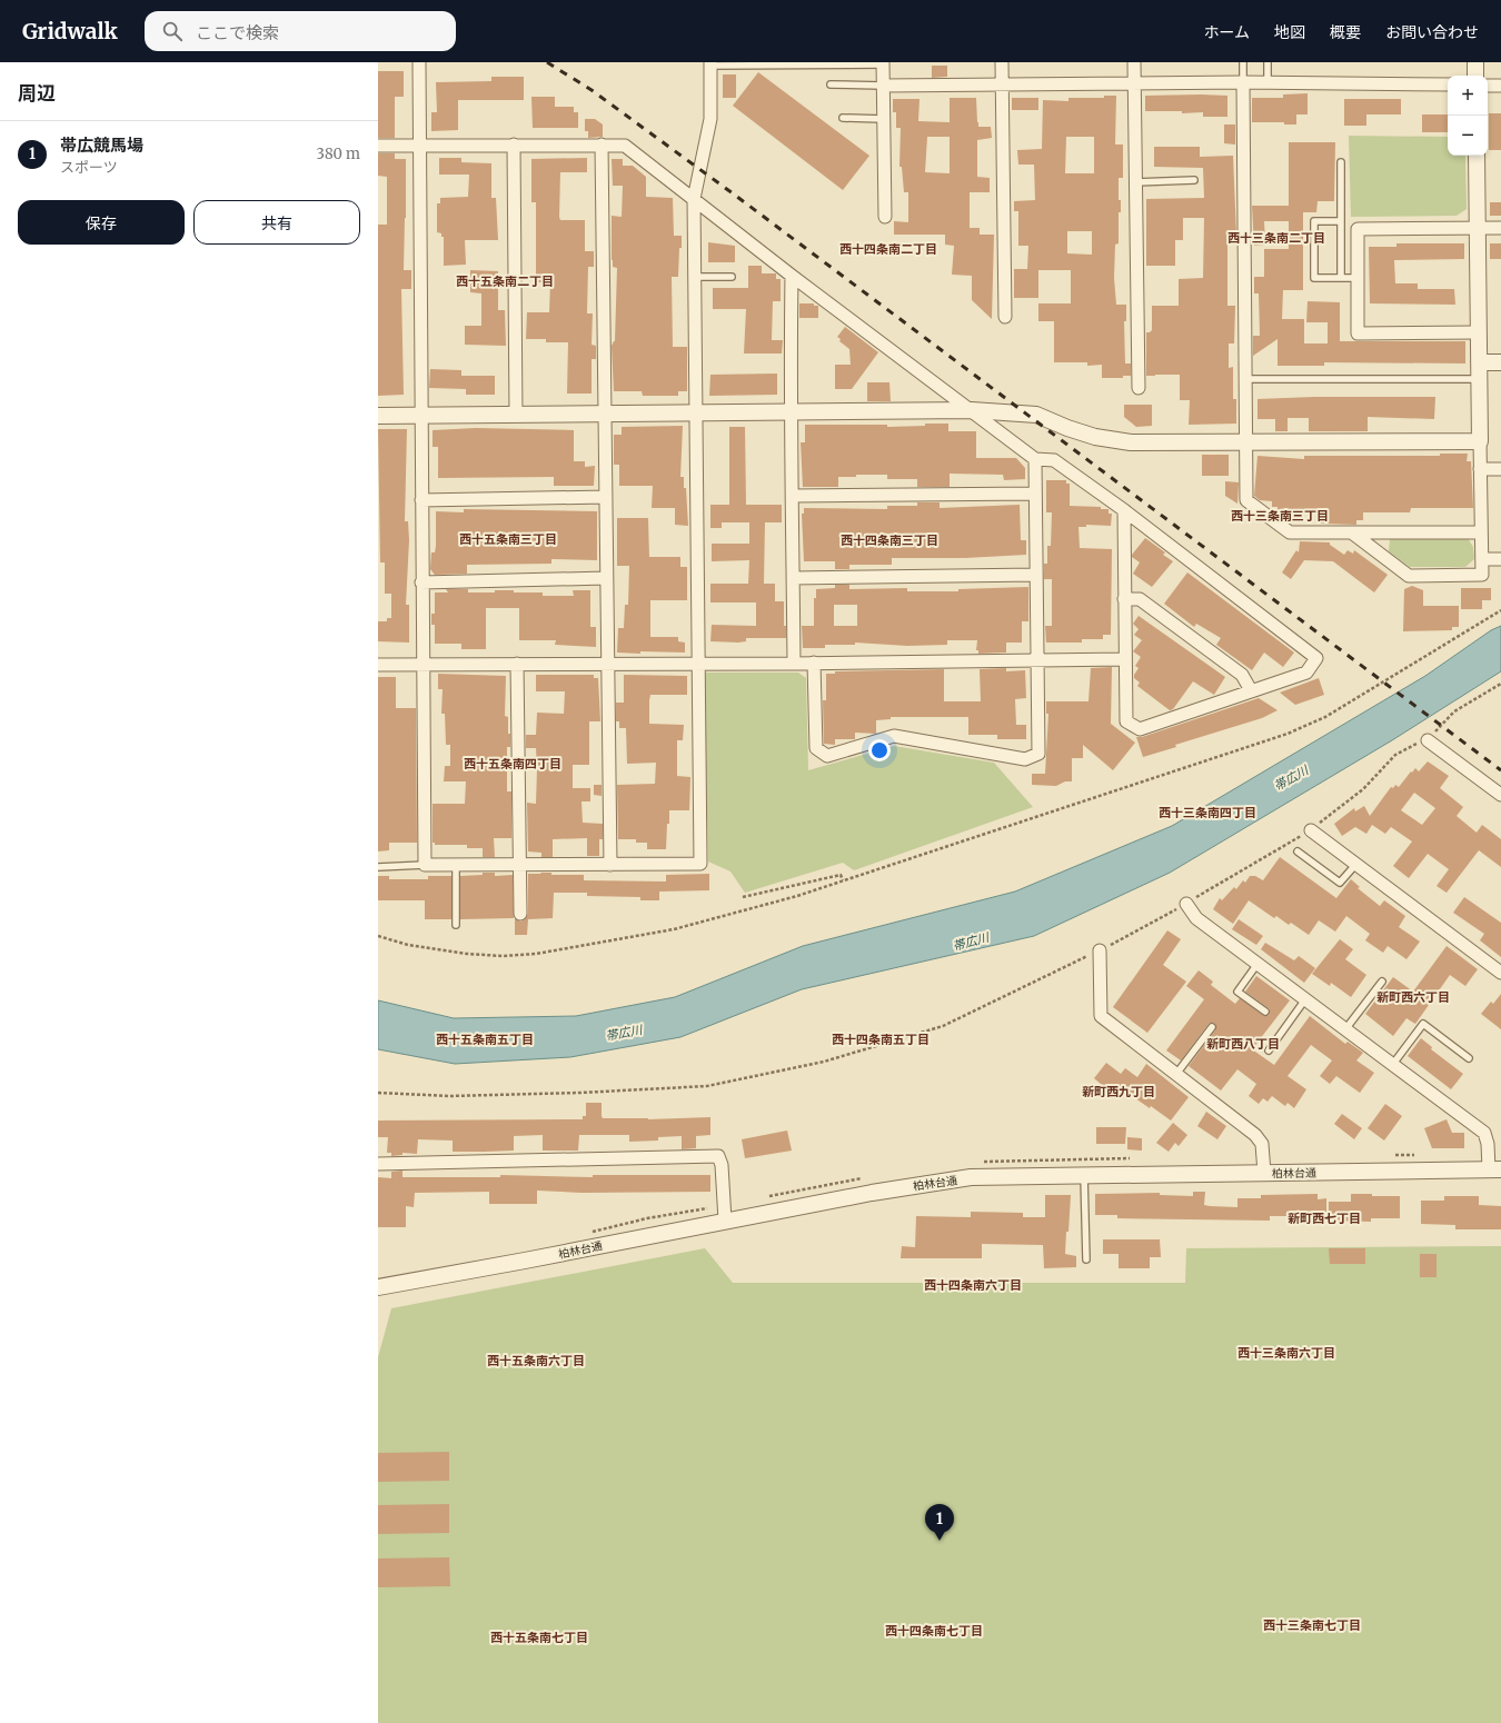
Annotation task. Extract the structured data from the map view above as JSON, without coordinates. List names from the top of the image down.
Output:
{
  "streets": {
    "street": ["柏林台通"]
  },
  "districts": [
    "西十三条南二丁目",
    "西十四条南二丁目",
    "西十五条南二丁目",
    "西十三条南三丁目",
    "西十五条南三丁目",
    "西十四条南三丁目",
    "西十五条南四丁目",
    "西十三条南四丁目",
    "新町西六丁目",
    "西十五条南五丁目",
    "西十四条南五丁目",
    "新町西八丁目",
    "新町西九丁目",
    "新町西七丁目",
    "西十四条南六丁目",
    "西十三条南六丁目",
    "西十五条南六丁目",
    "西十三条南七丁目",
    "西十四条南七丁目",
    "西十五条南七丁目"
  ],
  "water": ["帯広川"],
  "page": {
    "header": "Gridwalk",
    "search": "ここで検索",
    "nav": [
      "ホーム",
      "地図",
      "概要",
      "お問い合わせ"
    ],
    "heading": "周辺",
    "map_buttons": ["+", "−"],
    "list": [
      {
        "mark": "1",
        "name": "帯広競馬場",
        "note": "スポーツ",
        "value": "380 m"
      }
    ],
    "buttons": ["保存", "共有"],
    "pins": "1"
  }
}
